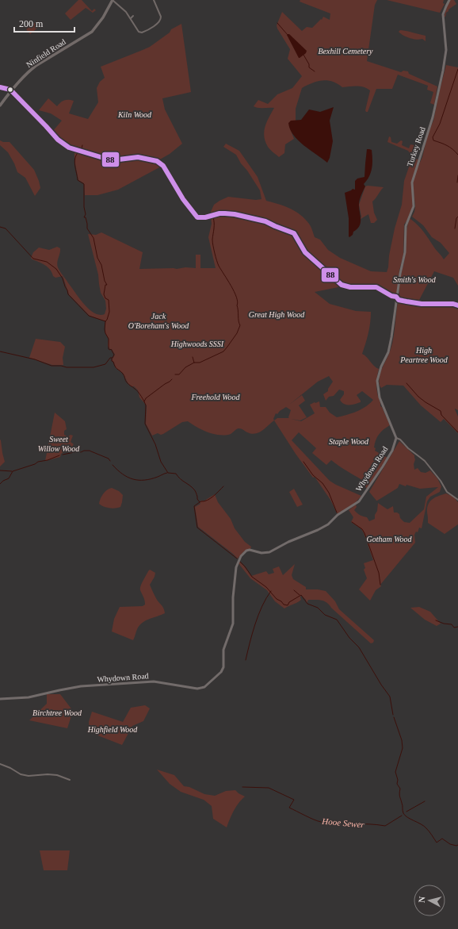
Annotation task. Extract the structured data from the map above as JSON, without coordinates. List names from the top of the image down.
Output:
{
  "streets": {
    "main road": ["Ninfield Road"],
    "street": ["Turkey Road", "Whydown Road"]
  },
  "water": ["Hooe Sewer"],
  "parks": [
    "Bexhill Cemetery",
    "Kiln Wood",
    "Smith's Wood",
    "Great High Wood",
    "Jack O'Boreham's Wood",
    "Highwoods SSSI",
    "High Peartree Wood",
    "Freehold Wood",
    "Sweet Willow Wood",
    "Staple Wood",
    "Gotham Wood",
    "Birchtree Wood",
    "Highfield Wood"
  ],
  "lines": ["transit line 88"],
  "scale_bar": "200 m",
  "north": "left"
}
